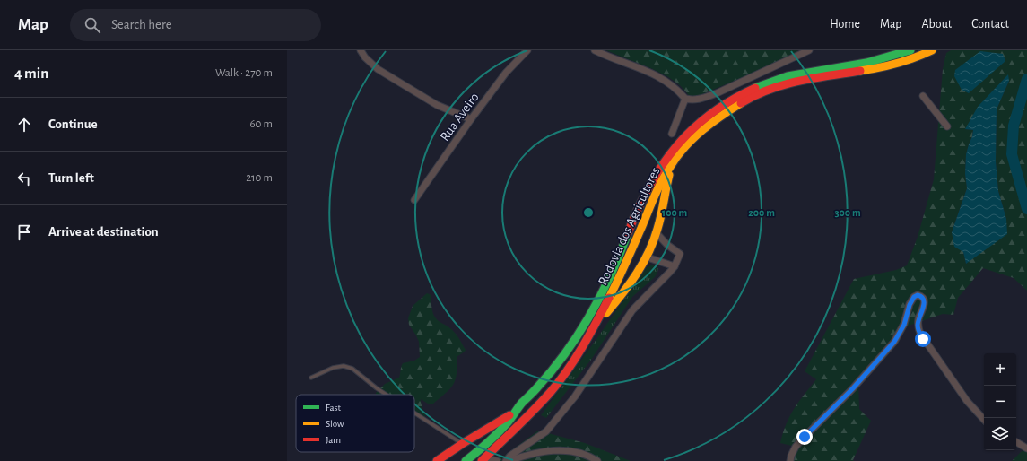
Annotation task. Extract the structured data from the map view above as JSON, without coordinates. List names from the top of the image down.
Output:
{
  "streets": {
    "main road": ["Rodovia dos Agricultores"],
    "street": ["Rua Aveiro"]
  },
  "legend": ["Fast", "Slow", "Jam"],
  "page": {
    "header": "Map",
    "search": "Search here",
    "nav": [
      "Home",
      "Map",
      "About",
      "Contact"
    ],
    "heading": ["4 min", "Walk · 270 m"],
    "list": [
      ["Continue", "60 m"],
      ["Turn left", "210 m"],
      "Arrive at destination"
    ],
    "map_buttons": ["+", "−"]
  },
  "rings": ["100 m", "200 m", "300 m"]
}
